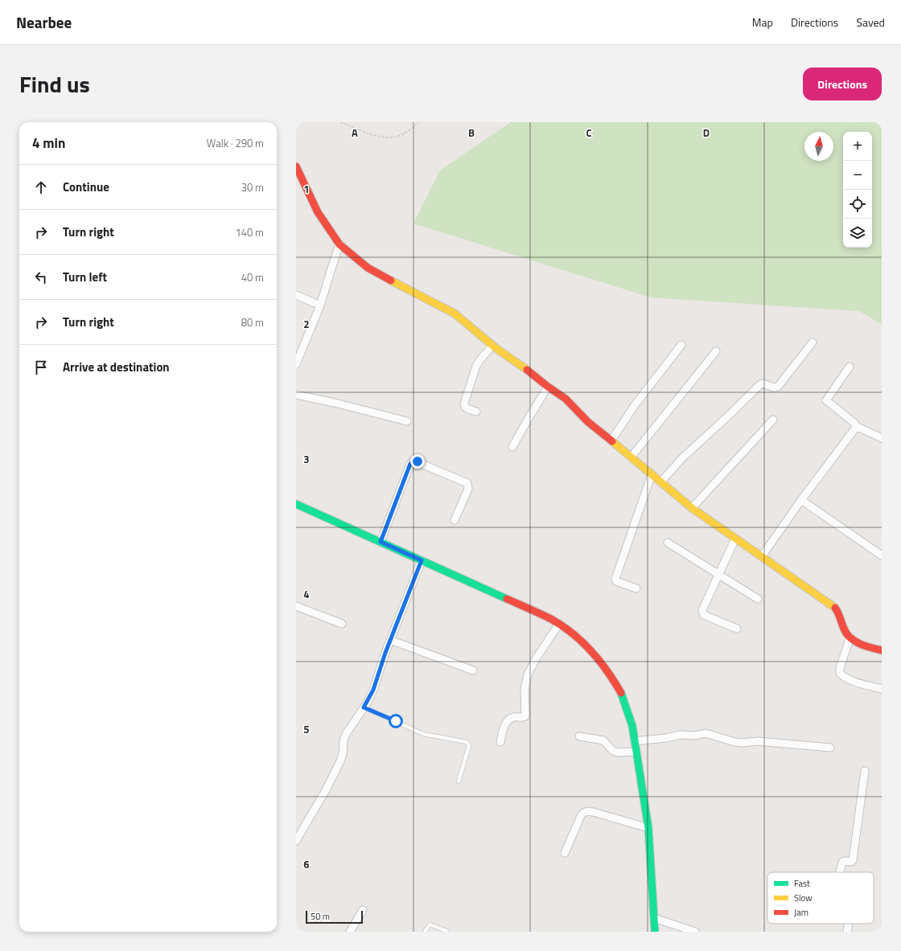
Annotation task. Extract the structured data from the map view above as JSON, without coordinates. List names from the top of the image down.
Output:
{
  "legend": ["Fast", "Slow", "Jam"],
  "scale_bar": "50 m",
  "north": "top",
  "page": {
    "header": "Nearbee",
    "nav": ["Map", "Directions", "Saved"],
    "title": "Find us",
    "buttons": "Directions",
    "heading": ["4 min", "Walk · 290 m"],
    "map_buttons": ["+", "−"],
    "list": [
      ["Continue", "30 m"],
      ["Turn right", "140 m"],
      ["Turn left", "40 m"],
      ["Turn right", "80 m"],
      "Arrive at destination"
    ],
    "scale": "50 m"
  },
  "grid": {
    "columns": [
      "A",
      "B",
      "C",
      "D"
    ],
    "rows": [
      "1",
      "2",
      "3",
      "4",
      "5",
      "6"
    ]
  }
}
